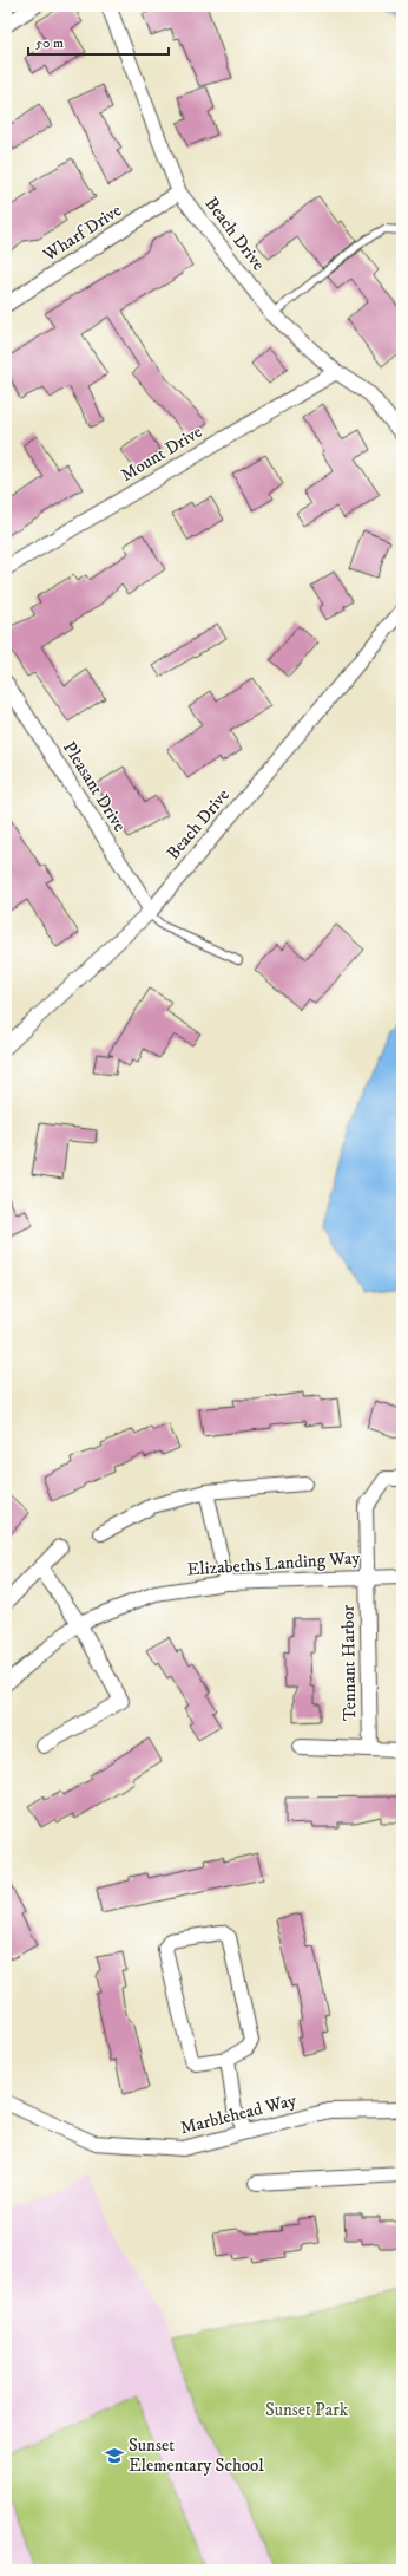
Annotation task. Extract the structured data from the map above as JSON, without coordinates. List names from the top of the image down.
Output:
{
  "streets": {
    "street": [
      "Wharf Drive",
      "Beach Drive",
      "Mount Drive",
      "Pleasant Drive",
      "Elizabeths Landing Way",
      "Tennant Harbor",
      "Marblehead Way"
    ]
  },
  "crossings": [
    ["Wharf Drive", "Beach Drive"],
    ["Beach Drive", "Mount Drive"],
    ["Beach Drive", "Pleasant Drive"],
    ["Elizabeths Landing Way", "Tennant Harbor"]
  ],
  "parks": ["Sunset Park"],
  "places": {
    "school or university": ["Sunset Elementary School"]
  },
  "scale_bar": "50 m"
}
